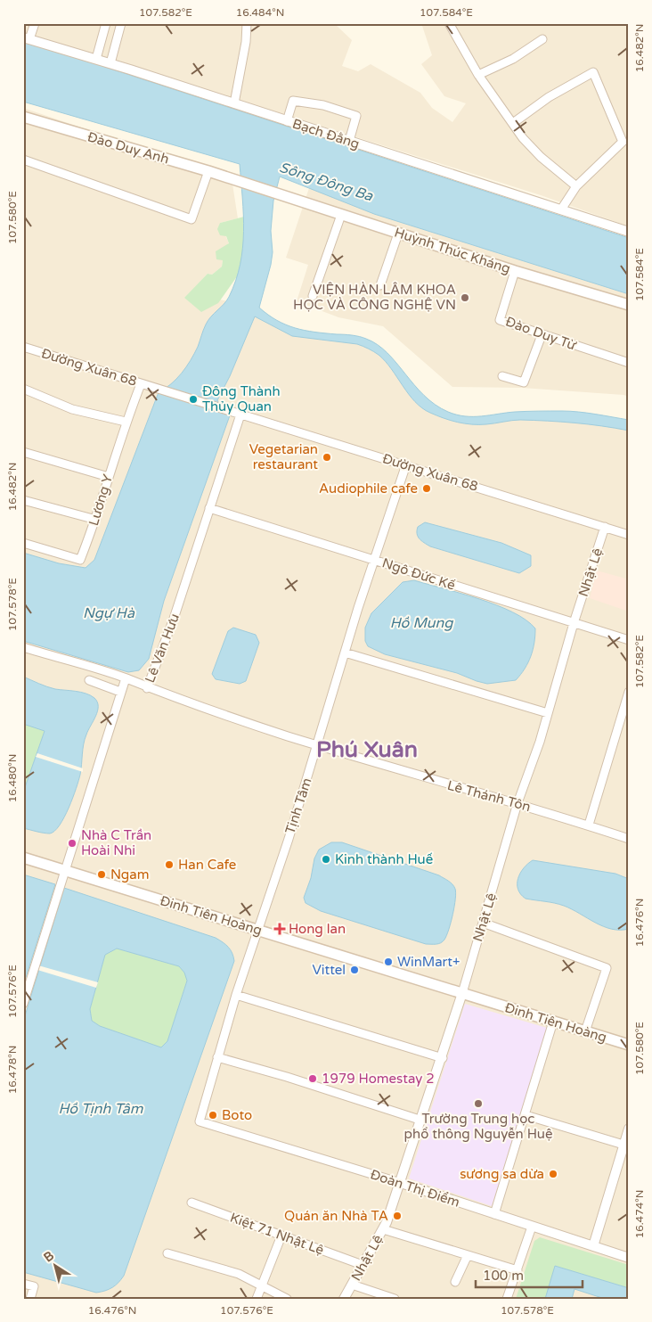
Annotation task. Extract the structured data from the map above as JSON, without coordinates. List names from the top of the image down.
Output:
{
  "streets": {
    "main road": ["Đào Duy Anh", "Huỳnh Thúc Kháng", "Đinh Tiên Hoàng"],
    "street": [
      "Bạch Đằng",
      "Đào Duy Từ",
      "Đường Xuân 68",
      "Lương Y",
      "Nhật Lệ",
      "Ngô Đức Kế",
      "Lê Văn Hưu",
      "Lê Thánh Tôn",
      "Tịnh Tâm",
      "Đoàn Thị Điểm",
      "Kiệt 71 Nhật Lệ"
    ]
  },
  "crossings": [
    ["Đào Duy Anh", "Huỳnh Thúc Kháng"],
    ["Huỳnh Thúc Kháng", "Đào Duy Từ"],
    ["Đường Xuân 68", "Lương Y"],
    ["Đường Xuân 68", "Nhật Lệ"],
    ["Đường Xuân 68", "Lê Văn Hưu"],
    ["Đường Xuân 68", "Tịnh Tâm"],
    ["Nhật Lệ", "Ngô Đức Kế"],
    ["Nhật Lệ", "Lê Thánh Tôn"],
    ["Nhật Lệ", "Đinh Tiên Hoàng"],
    ["Nhật Lệ", "Đoàn Thị Điểm"],
    ["Nhật Lệ", "Kiệt 71 Nhật Lệ"],
    ["Ngô Đức Kế", "Lê Văn Hưu"],
    ["Ngô Đức Kế", "Tịnh Tâm"],
    ["Lê Văn Hưu", "Lê Thánh Tôn"],
    ["Lê Văn Hưu", "Đinh Tiên Hoàng"],
    ["Lê Thánh Tôn", "Tịnh Tâm"],
    ["Tịnh Tâm", "Đinh Tiên Hoàng"],
    ["Tịnh Tâm", "Đoàn Thị Điểm"]
  ],
  "districts": ["Phú Xuân"],
  "water": [
    "Sông Đông Ba",
    "Ngự Hà",
    "Hồ Mung",
    "Hồ Tịnh Tâm"
  ],
  "places": {
    "other": [
      "VIỆN HÀN LÂM KHOA HỌC VÀ CÔNG NGHỆ VN",
      "Đông Thành Thủy Quan",
      "Vegetarian restaurant",
      "Audiophile cafe",
      "Nhà C Trần Hoài Nhi",
      "Kinh thành Huế",
      "Han Cafe",
      "Ngam",
      "WinMart+",
      "Vittel",
      "1979 Homestay 2",
      "Trường Trung học phổ thông Nguyễn Huệ",
      "Boto",
      "sương sa dừa",
      "Quán ăn Nhà TA"
    ],
    "health": ["Hong lan"]
  },
  "scale_bar": "100 m",
  "north": "top left",
  "coordinates": [
    "107.582°E",
    "16.484°N",
    "107.584°E",
    "16.482°N",
    "107.580°E",
    "107.578°E",
    "16.480°N",
    "16.476°N",
    "107.576°E",
    "16.478°N",
    "16.474°N"
  ]
}
